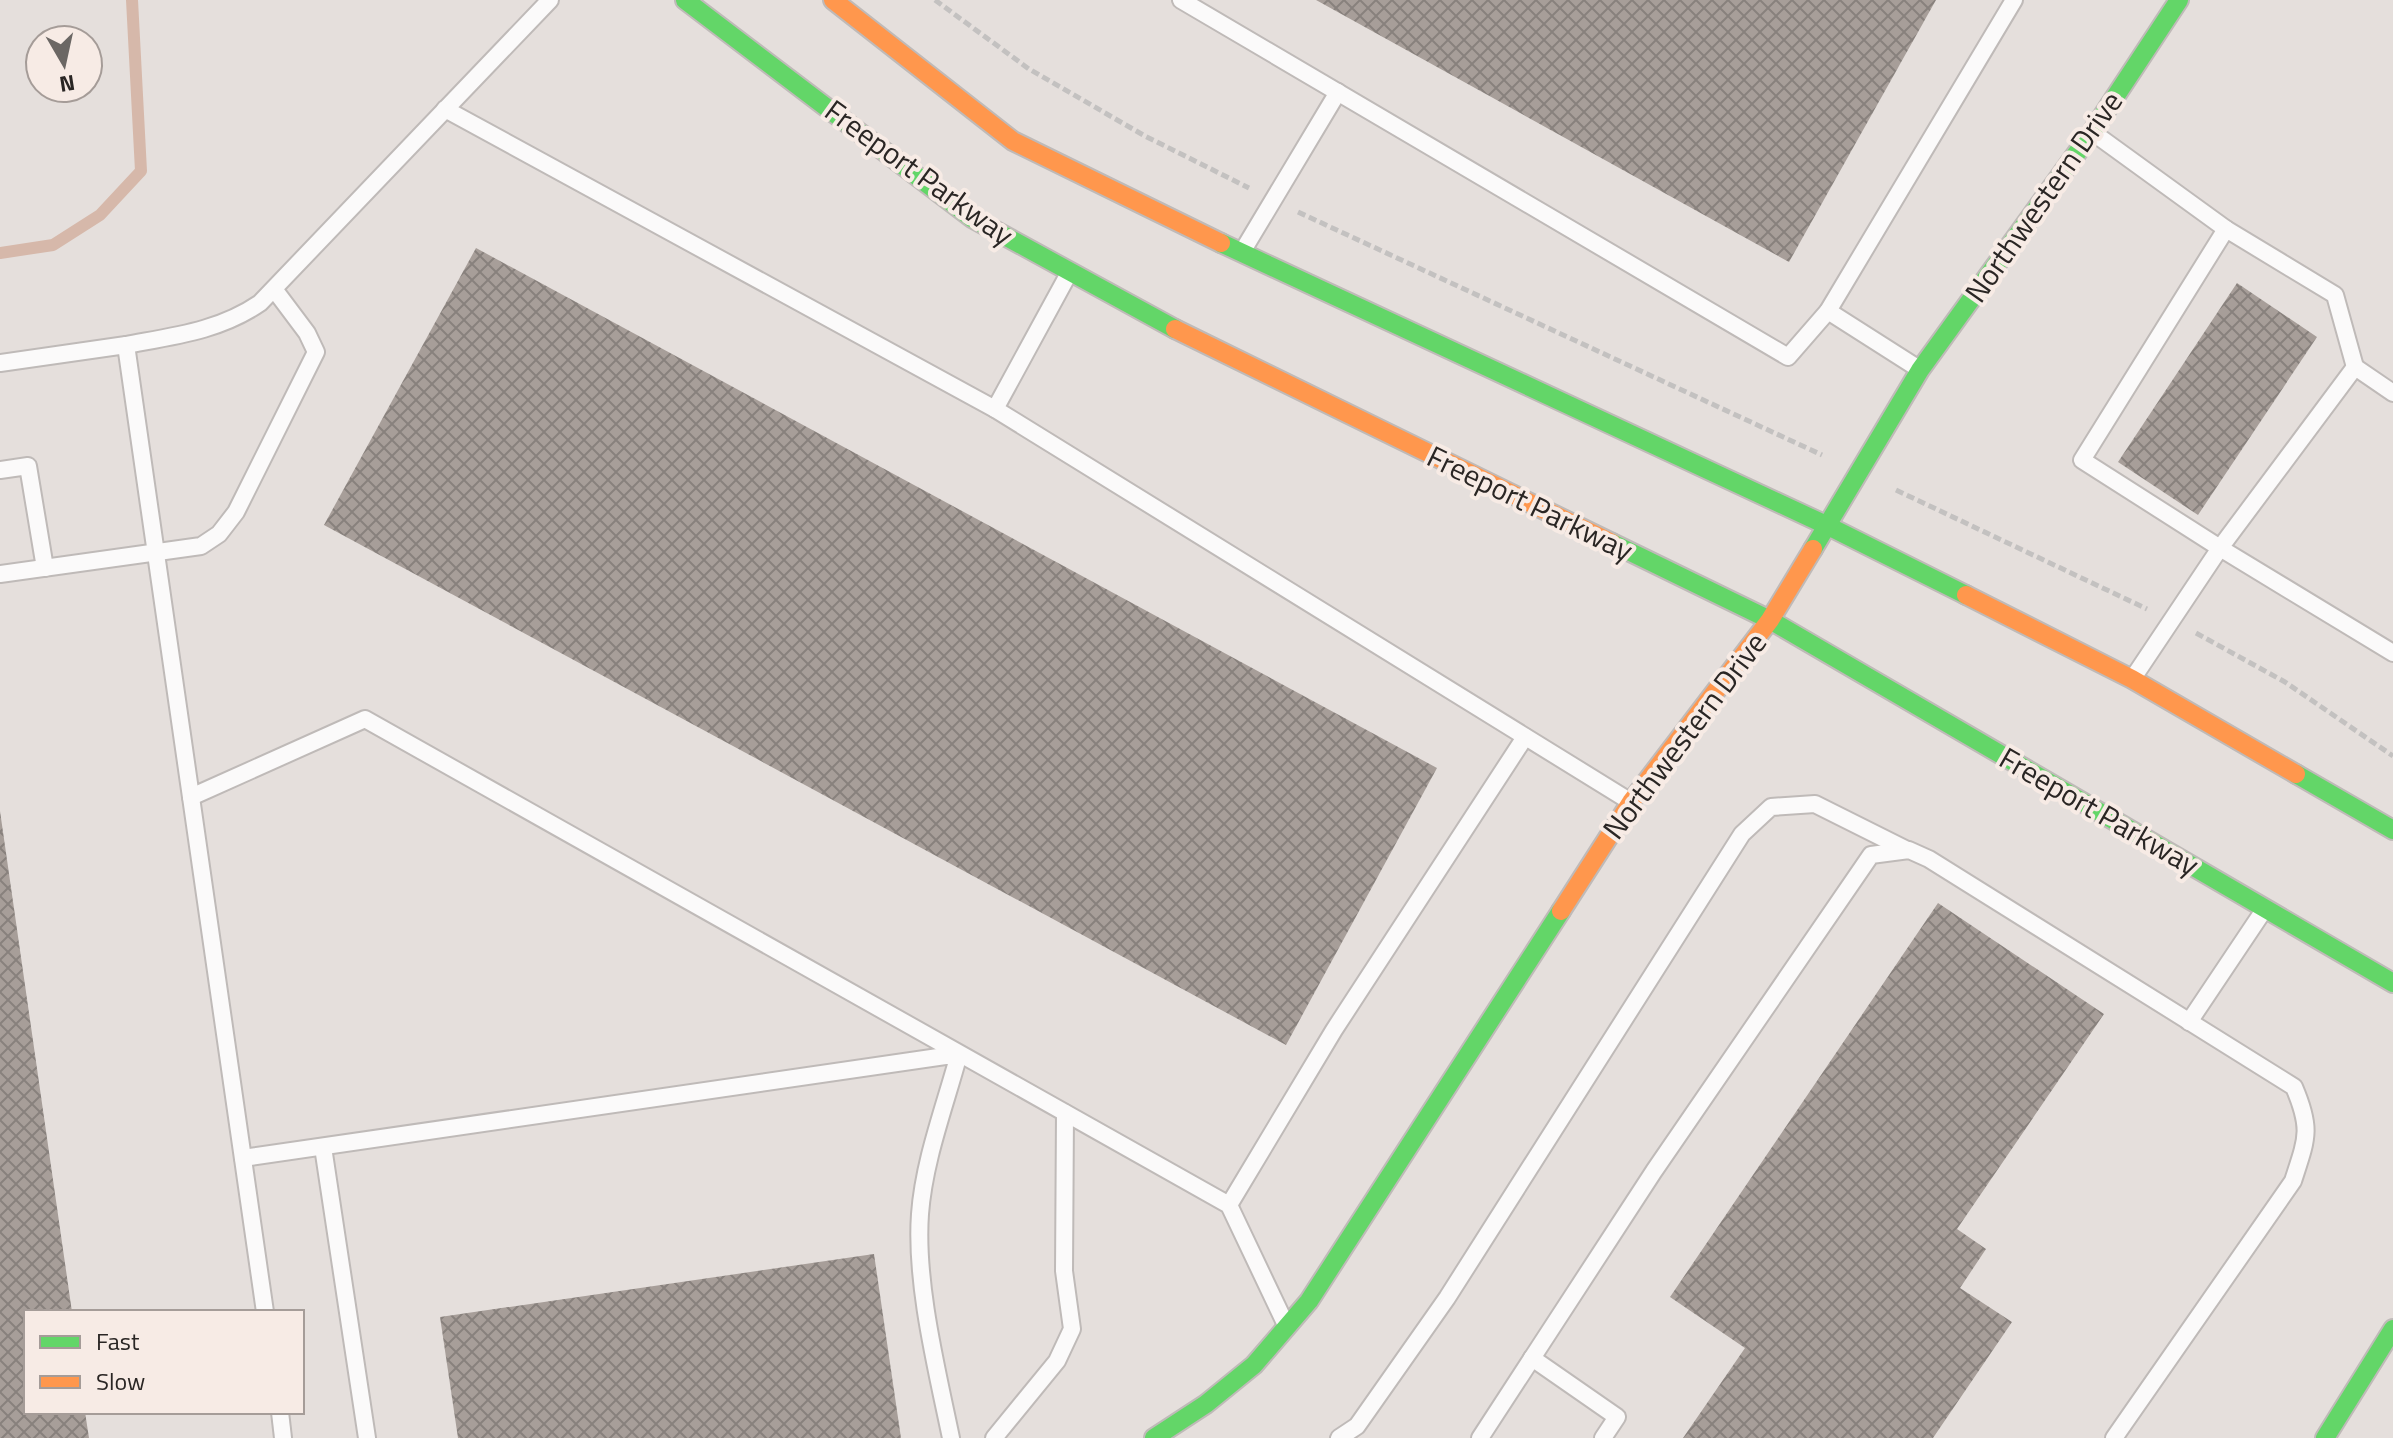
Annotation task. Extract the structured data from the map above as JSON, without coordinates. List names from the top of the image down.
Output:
{
  "streets": {
    "main road": ["Freeport Parkway", "Northwestern Drive"]
  },
  "crossings": [
    ["Freeport Parkway", "Northwestern Drive"]
  ],
  "legend": ["Fast", "Slow"],
  "north": "bottom"
}
